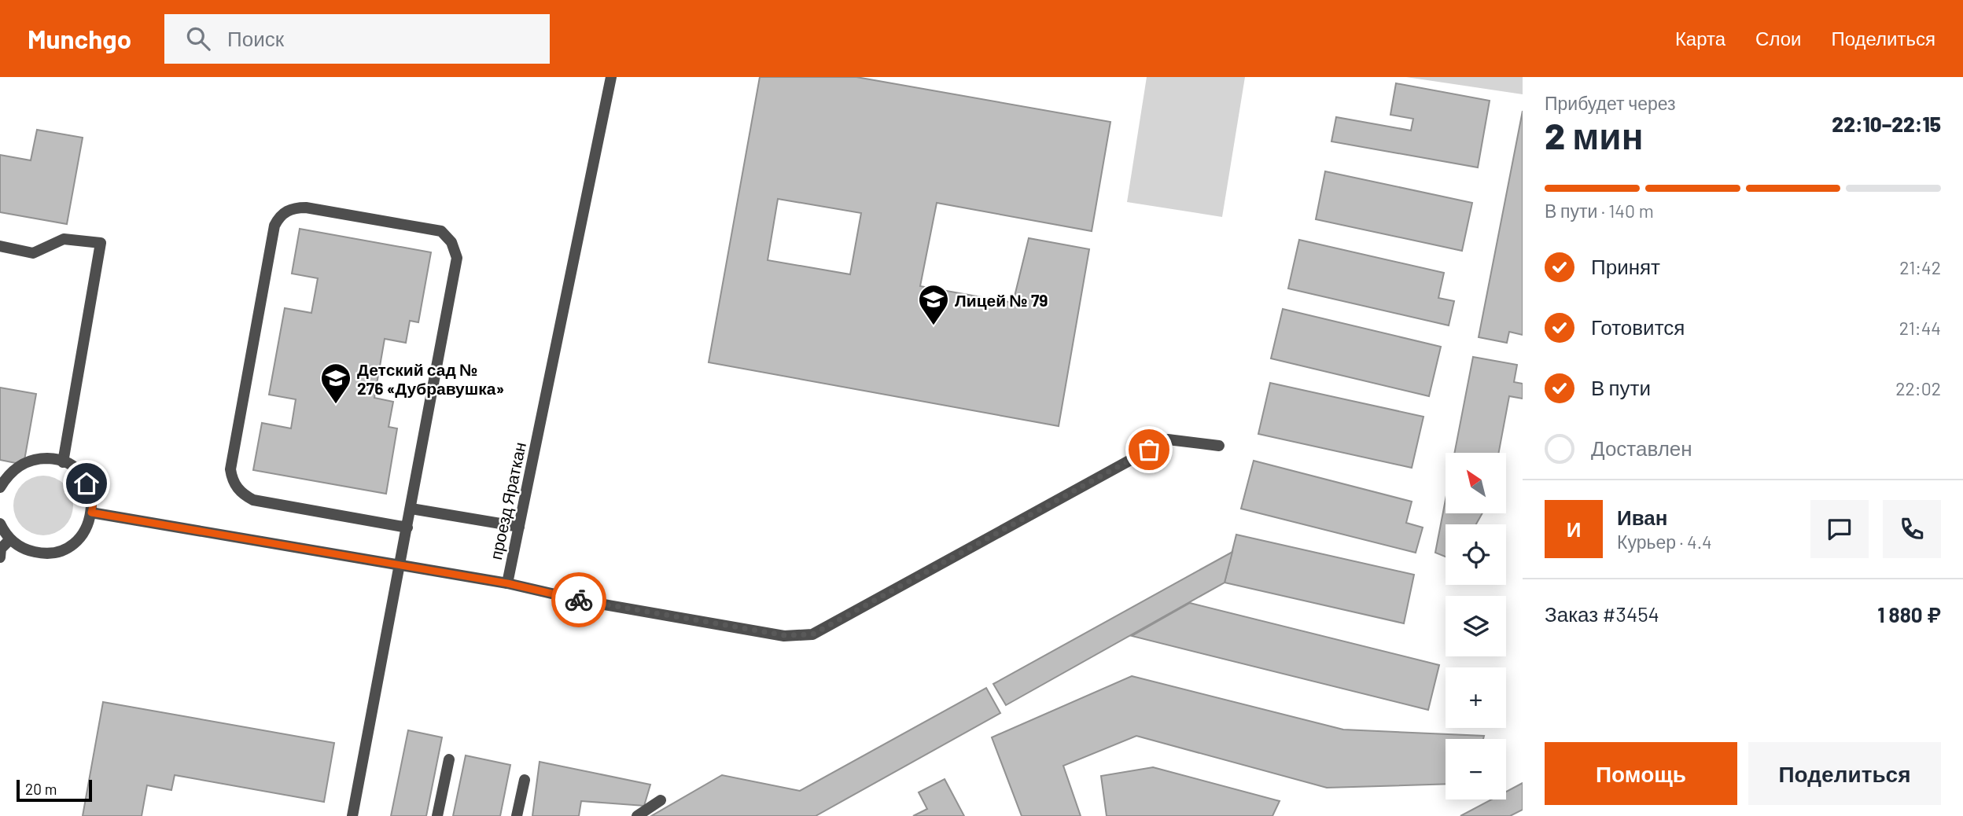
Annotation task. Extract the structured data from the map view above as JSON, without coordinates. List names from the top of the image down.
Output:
{
  "streets": {
    "street": ["проезд Яраткан"]
  },
  "places": {
    "school or university": ["Лицей № 79", "Детский сад № 276 «Дубравушка»"]
  },
  "scale_bar": "20 m",
  "north": "top left",
  "page": {
    "header": "Munchgo",
    "search": "Поиск",
    "nav": ["Карта", "Слои", "Поделиться"],
    "heading": ["2 мин", "Прибудет через", "22:10–22:15"],
    "panel": [
      "Иван",
      "Курьер · 4.4",
      "Заказ #3454",
      "1 880 ₽"
    ],
    "bar": "В пути · 140 m",
    "list": [
      ["Принят", "21:42"],
      ["Готовится", "21:44"],
      ["В пути", "22:02"],
      "Доставлен"
    ],
    "map_buttons": ["+", "−"],
    "round": "И",
    "buttons": ["Помощь", "Поделиться"],
    "scale": "20 m"
  }
}
